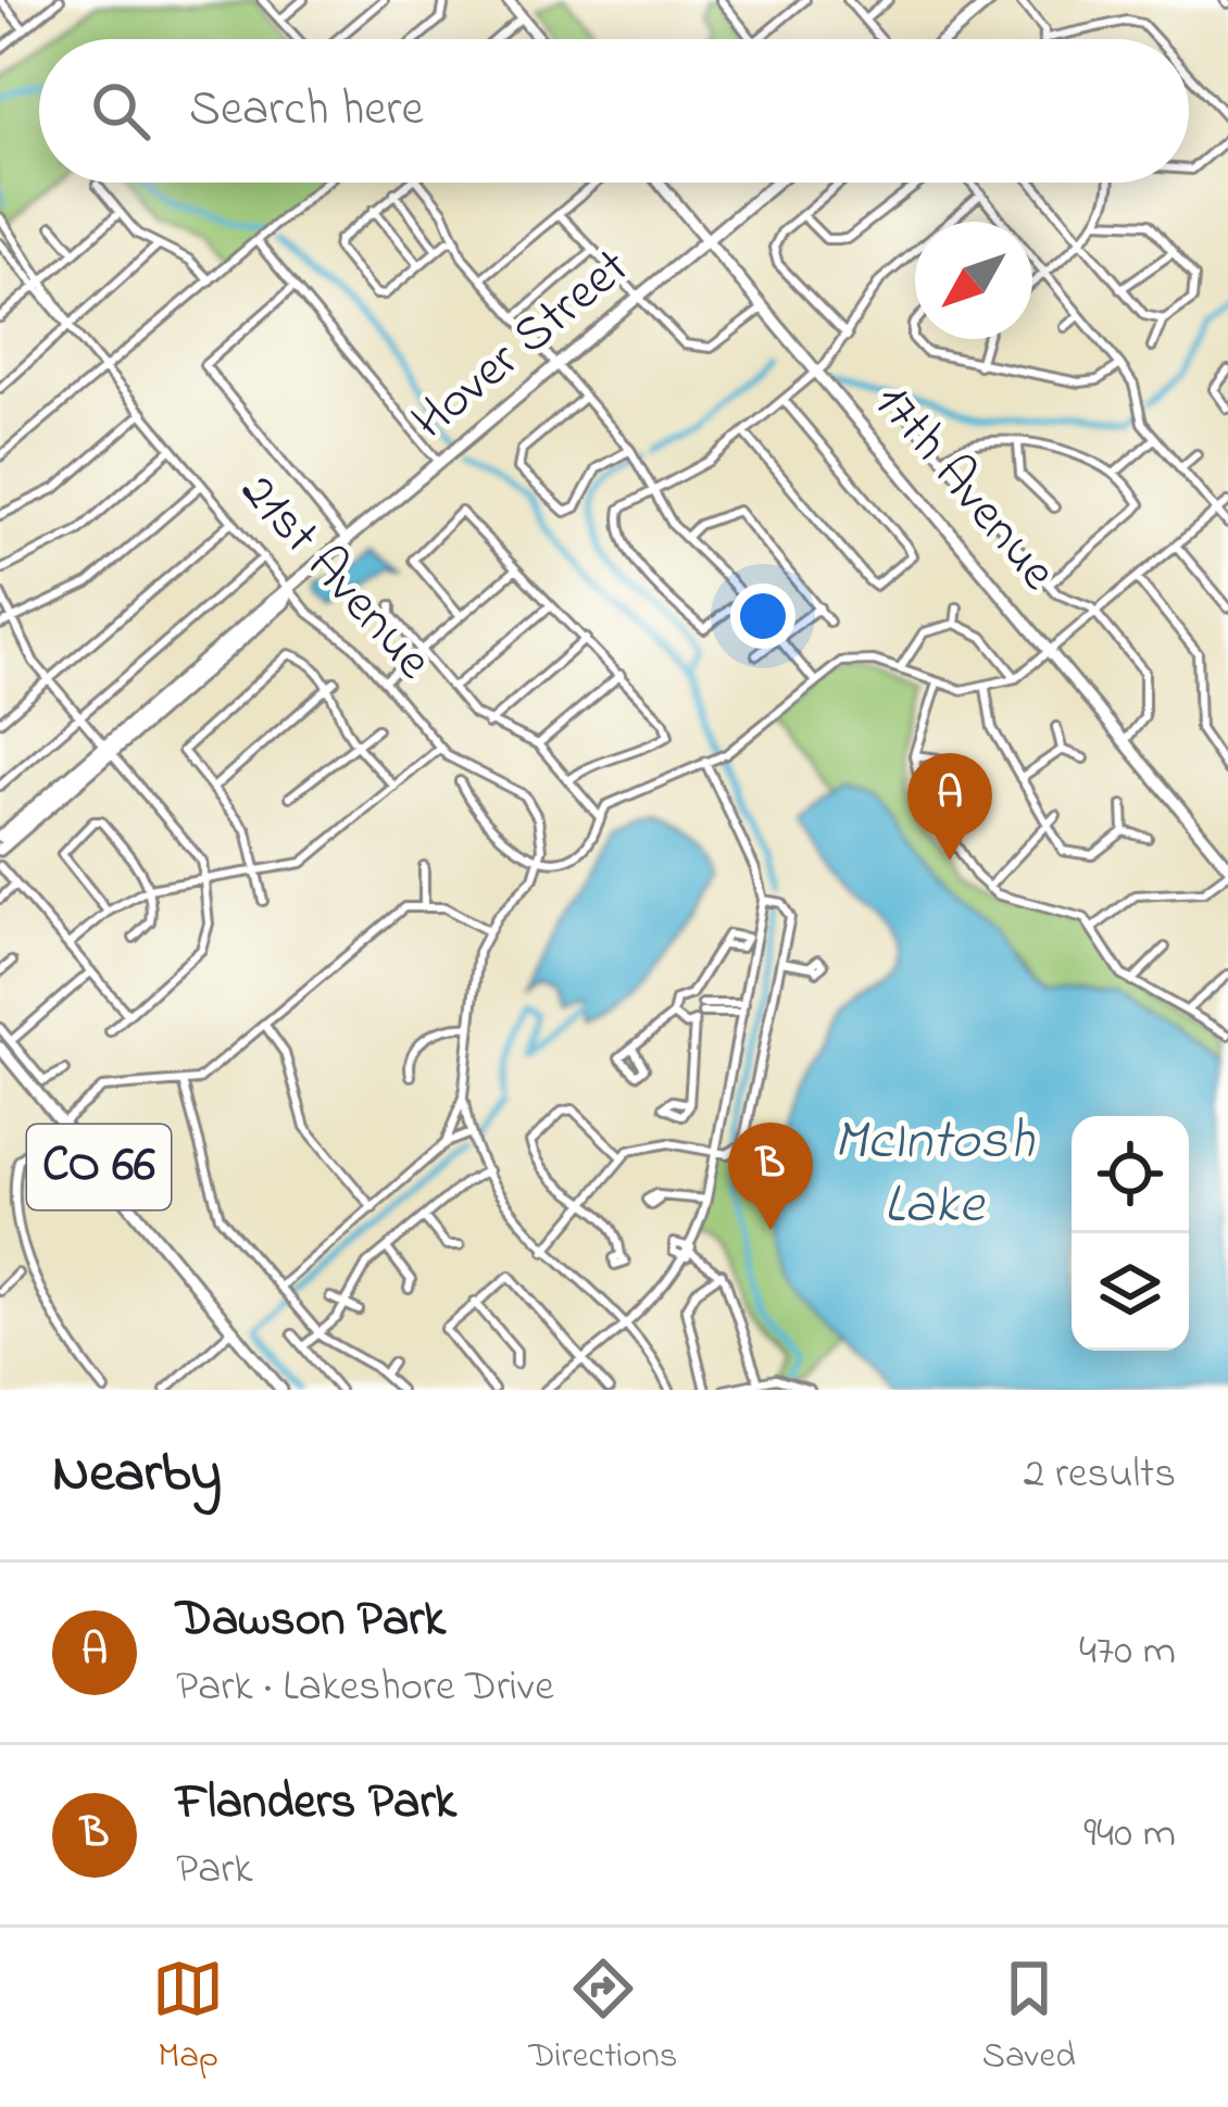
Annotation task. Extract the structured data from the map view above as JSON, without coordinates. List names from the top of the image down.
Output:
{
  "streets": {
    "main road": ["Hover Street", "17th Avenue", "CO 66"],
    "street": ["21st Avenue"]
  },
  "crossings": [
    ["Hover Street", "17th Avenue"],
    ["Hover Street", "21st Avenue"]
  ],
  "water": ["McIntosh Lake"],
  "north": "bottom left",
  "page": {
    "search": "Search here",
    "pins": ["A", "B"],
    "heading": ["Nearby", "2 results"],
    "list": [
      {
        "mark": "A",
        "name": "Dawson Park",
        "note": "Park · Lakeshore Drive",
        "value": "470 m"
      },
      {
        "mark": "B",
        "name": "Flanders Park",
        "note": "Park",
        "value": "940 m"
      }
    ],
    "nav": ["Map", "Directions", "Saved"]
  }
}
